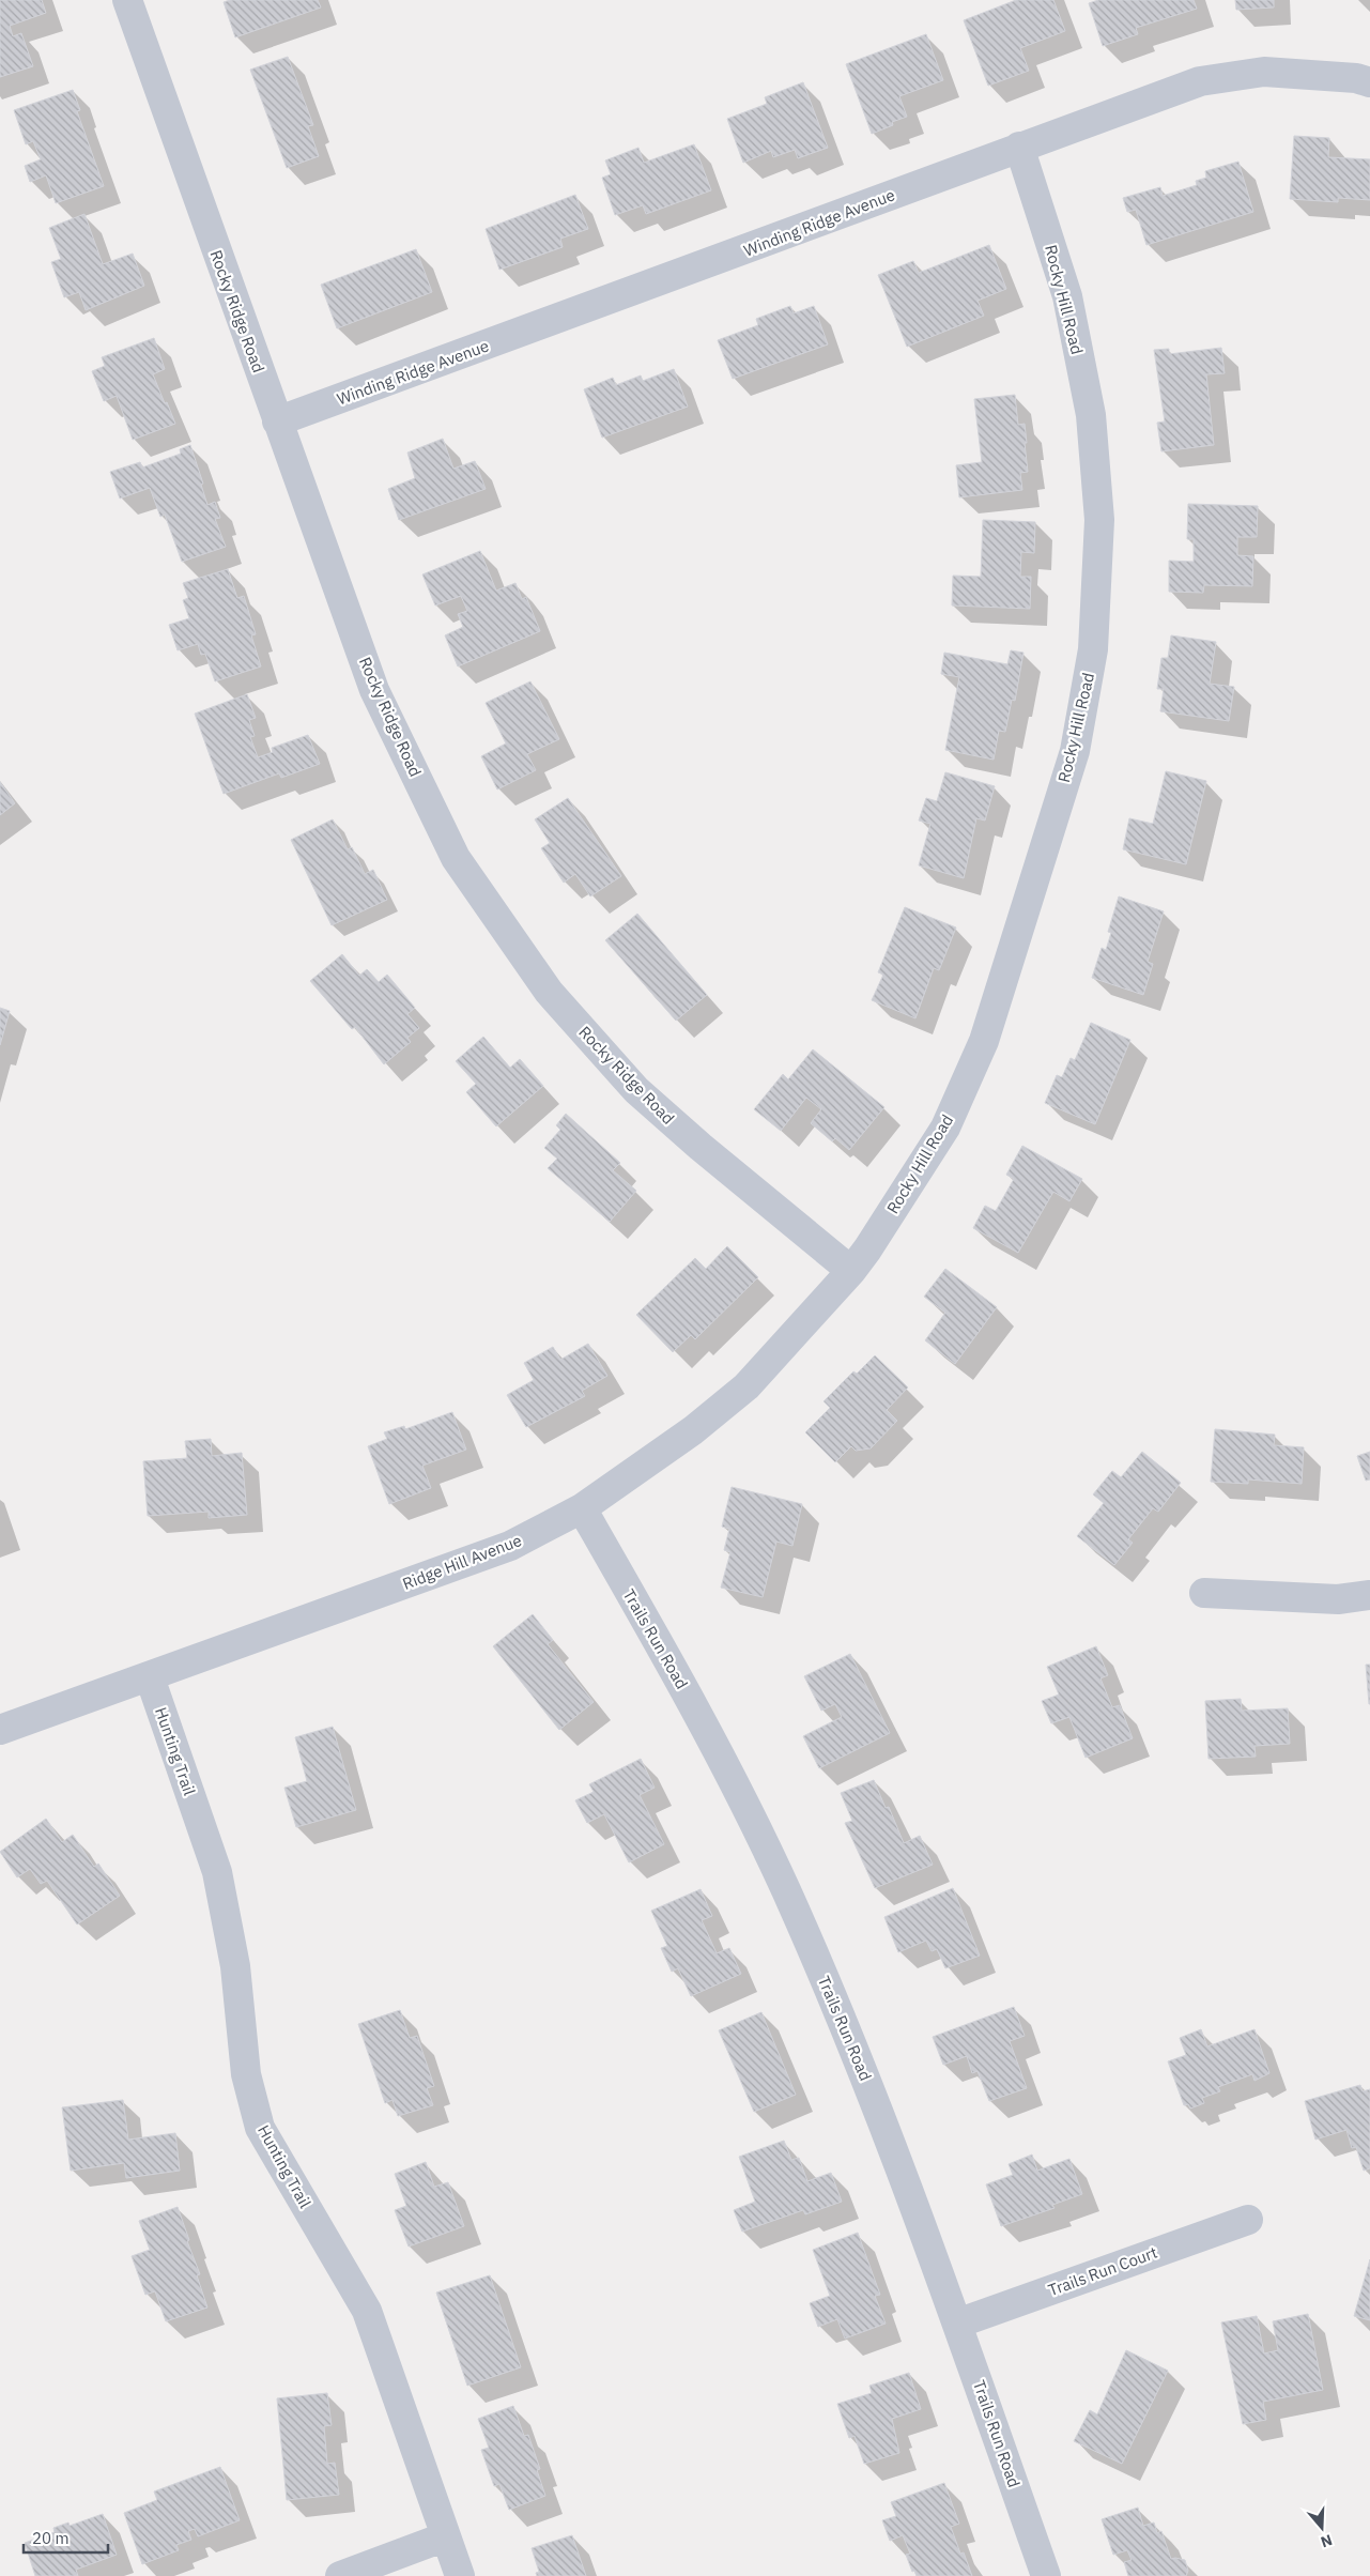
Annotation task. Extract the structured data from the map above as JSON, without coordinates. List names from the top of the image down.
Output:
{
  "streets": {
    "street": [
      "Winding Ridge Avenue",
      "Rocky Hill Road",
      "Rocky Ridge Road",
      "Ridge Hill Avenue",
      "Trails Run Road",
      "Hunting Trail",
      "Trails Run Court"
    ]
  },
  "crossings": [
    ["Winding Ridge Avenue", "Rocky Hill Road"],
    ["Winding Ridge Avenue", "Rocky Ridge Road"],
    ["Rocky Hill Road", "Rocky Ridge Road"],
    ["Rocky Hill Road", "Ridge Hill Avenue"],
    ["Rocky Ridge Road", "Ridge Hill Avenue"],
    ["Ridge Hill Avenue", "Trails Run Road"],
    ["Ridge Hill Avenue", "Hunting Trail"],
    ["Trails Run Road", "Trails Run Court"]
  ],
  "scale_bar": "20 m",
  "north": "bottom"
}
